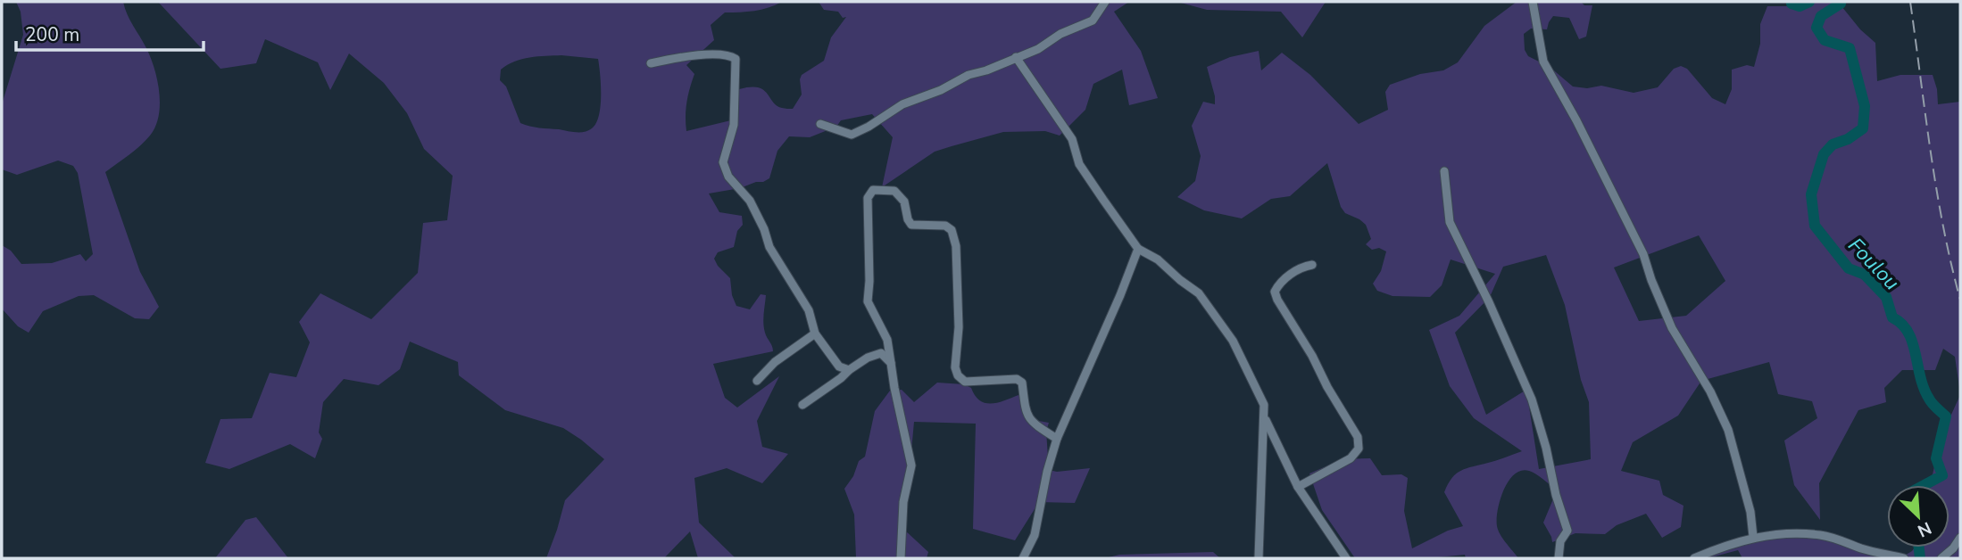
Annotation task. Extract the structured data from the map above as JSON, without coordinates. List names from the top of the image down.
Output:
{
  "water": ["Foulou"],
  "scale_bar": "200 m",
  "north": "bottom right"
}
